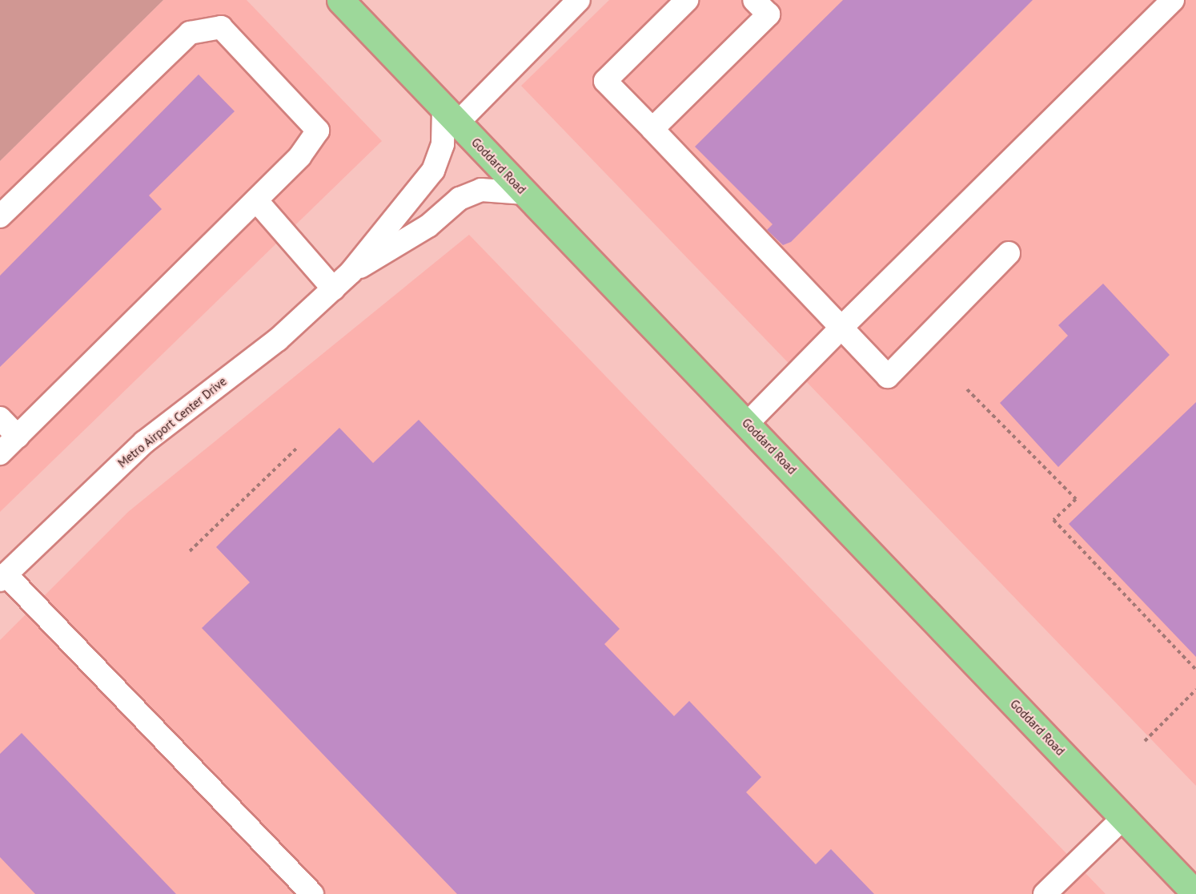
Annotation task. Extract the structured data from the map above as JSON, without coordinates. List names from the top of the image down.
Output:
{
  "streets": {
    "main road": ["Goddard Road"],
    "street": ["Metro Airport Center Drive"]
  },
  "crossings": [
    ["Goddard Road", "Metro Airport Center Drive"]
  ]
}
